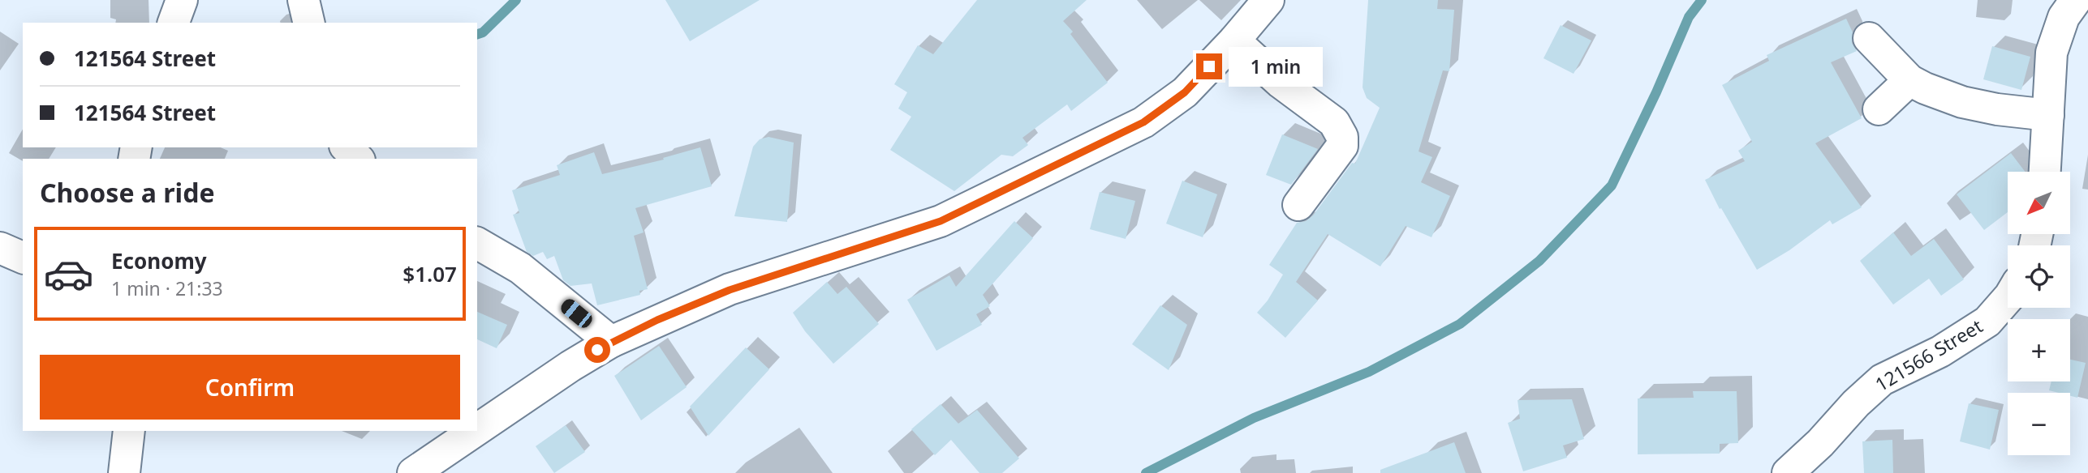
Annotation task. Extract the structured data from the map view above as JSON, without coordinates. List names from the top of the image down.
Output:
{
  "streets": {
    "street": ["121566 Street"]
  },
  "north": "bottom left",
  "page": {
    "banner": ["121564 Street", "121564 Street"],
    "bubble": "1 min",
    "heading": "Choose a ride",
    "map_buttons": ["+", "−"],
    "list": [
      {
        "name": "Economy",
        "note": "1 min · 21:33",
        "value": "$1.07"
      }
    ],
    "buttons": "Confirm"
  }
}
